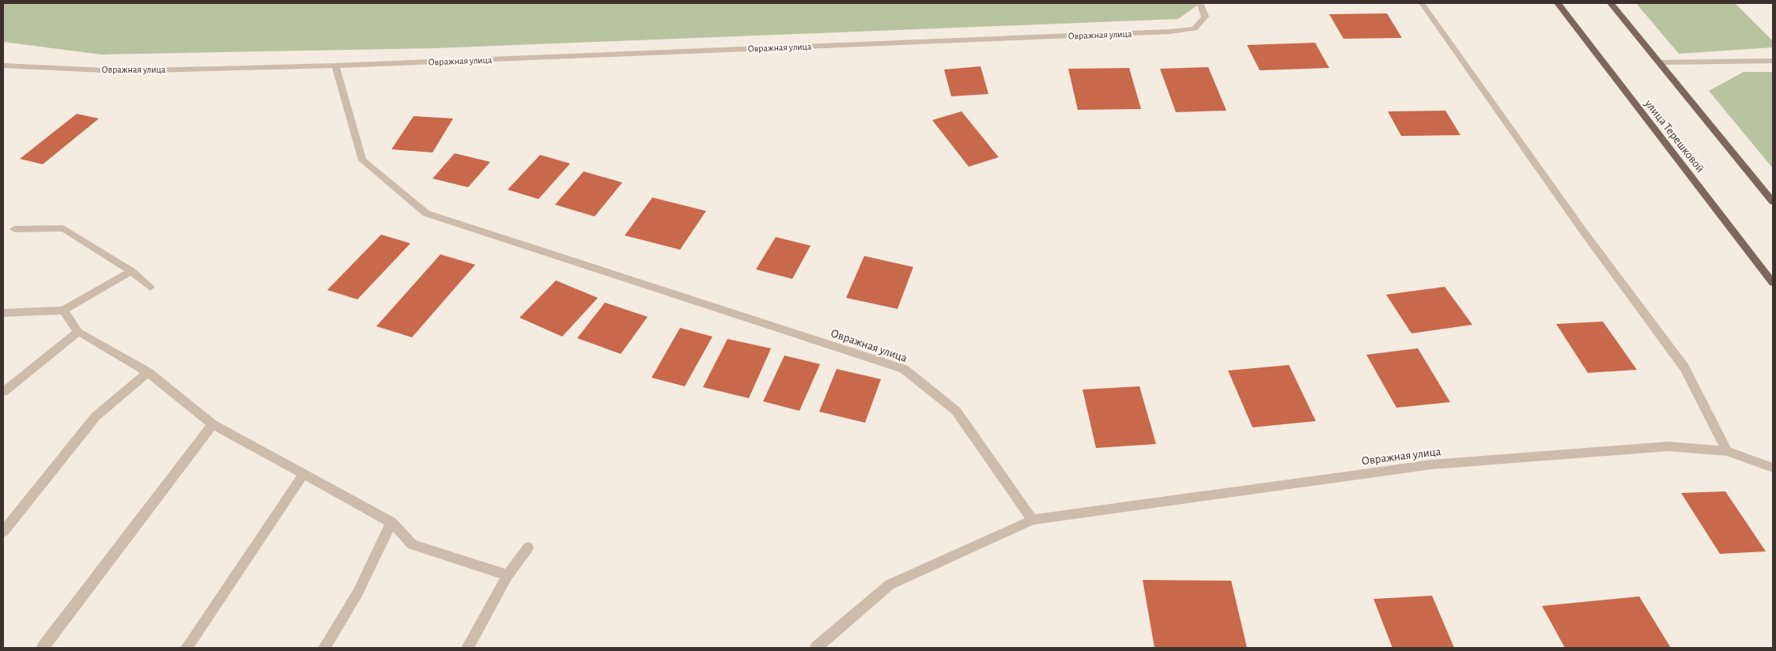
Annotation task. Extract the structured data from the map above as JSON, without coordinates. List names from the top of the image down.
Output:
{
  "streets": {
    "main road": ["улица Терешковой"],
    "street": ["Овражная улица"]
  }
}
